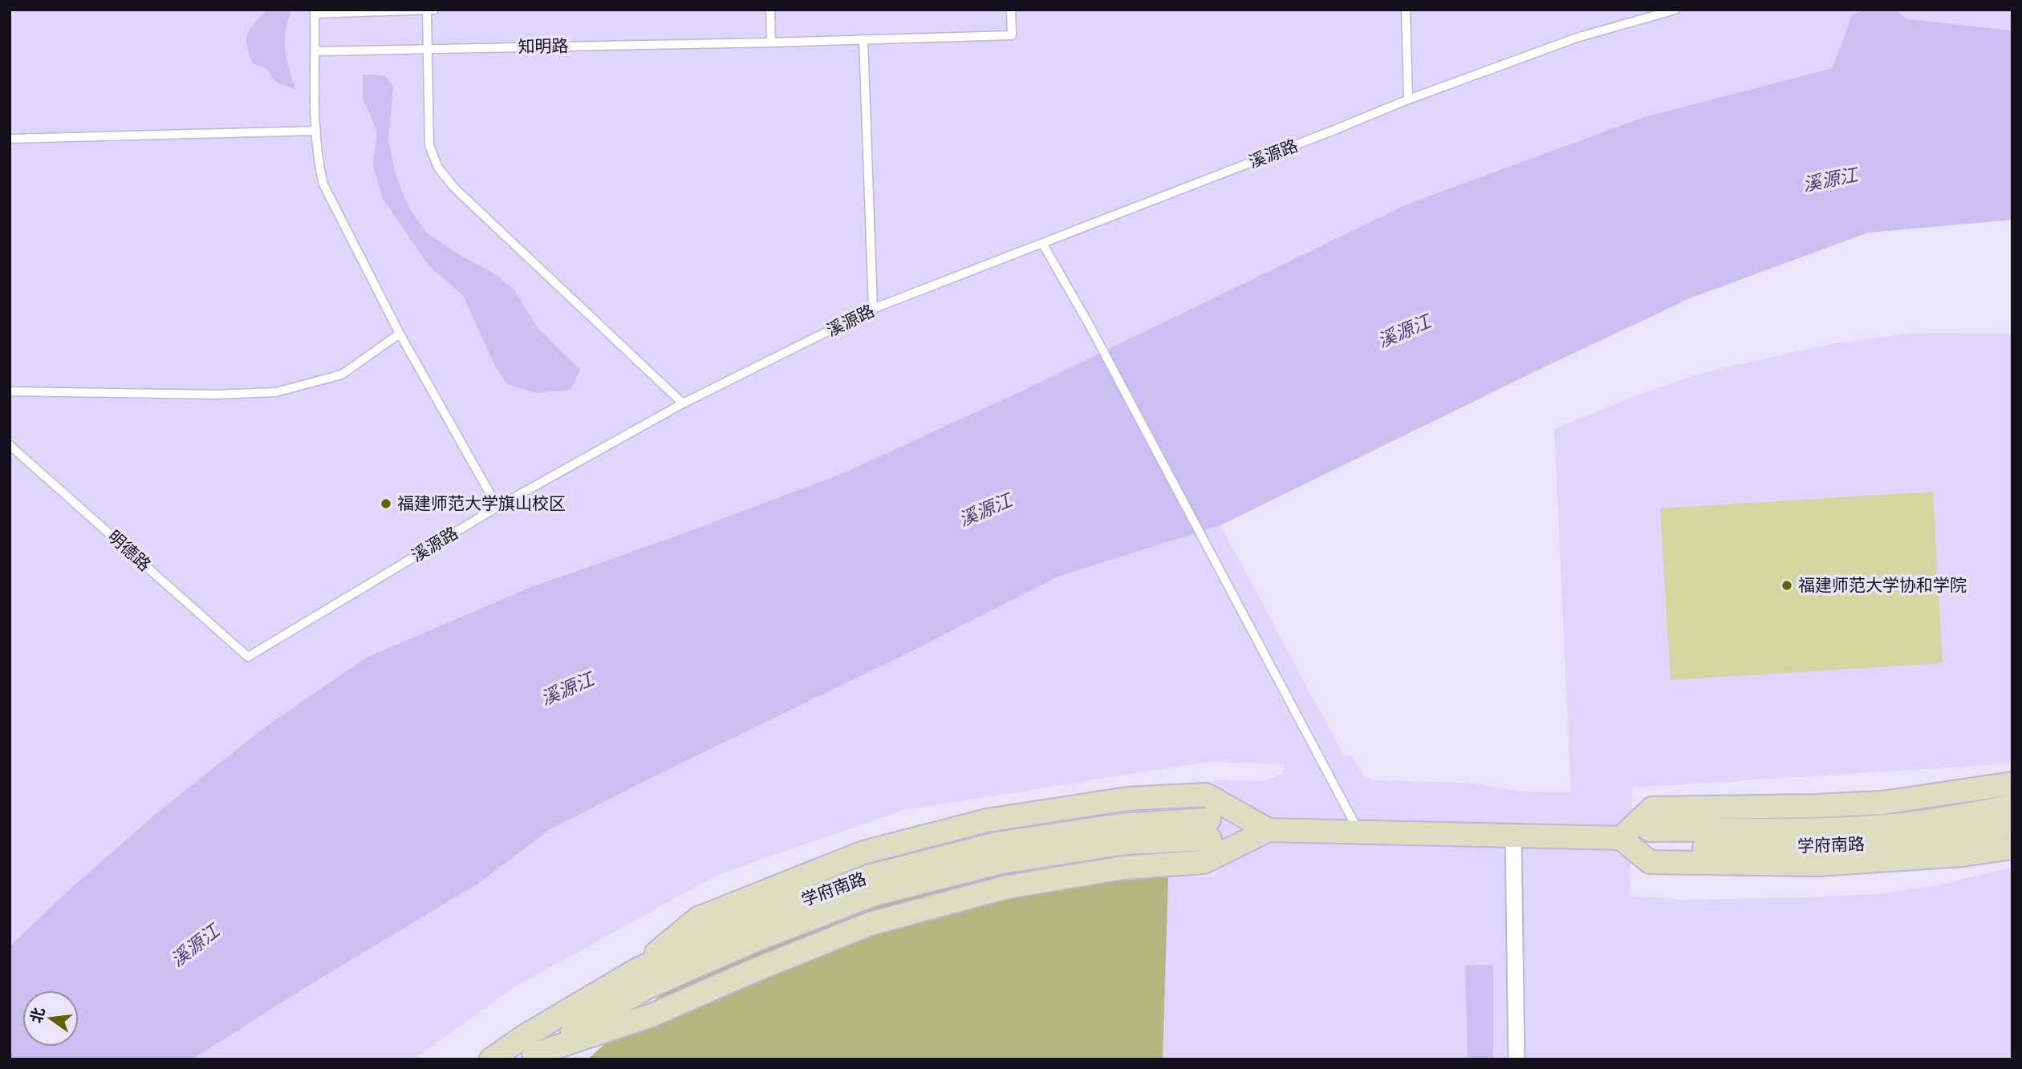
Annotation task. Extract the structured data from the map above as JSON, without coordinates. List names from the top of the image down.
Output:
{
  "streets": {
    "main road": ["学府南路"],
    "lane": ["知明路", "溪源路", "明德路"]
  },
  "crossings": [
    ["溪源路", "明德路"]
  ],
  "water": ["溪源江"],
  "places": ["福建师范大学旗山校区", "福建师范大学协和学院"],
  "north": "left"
}
